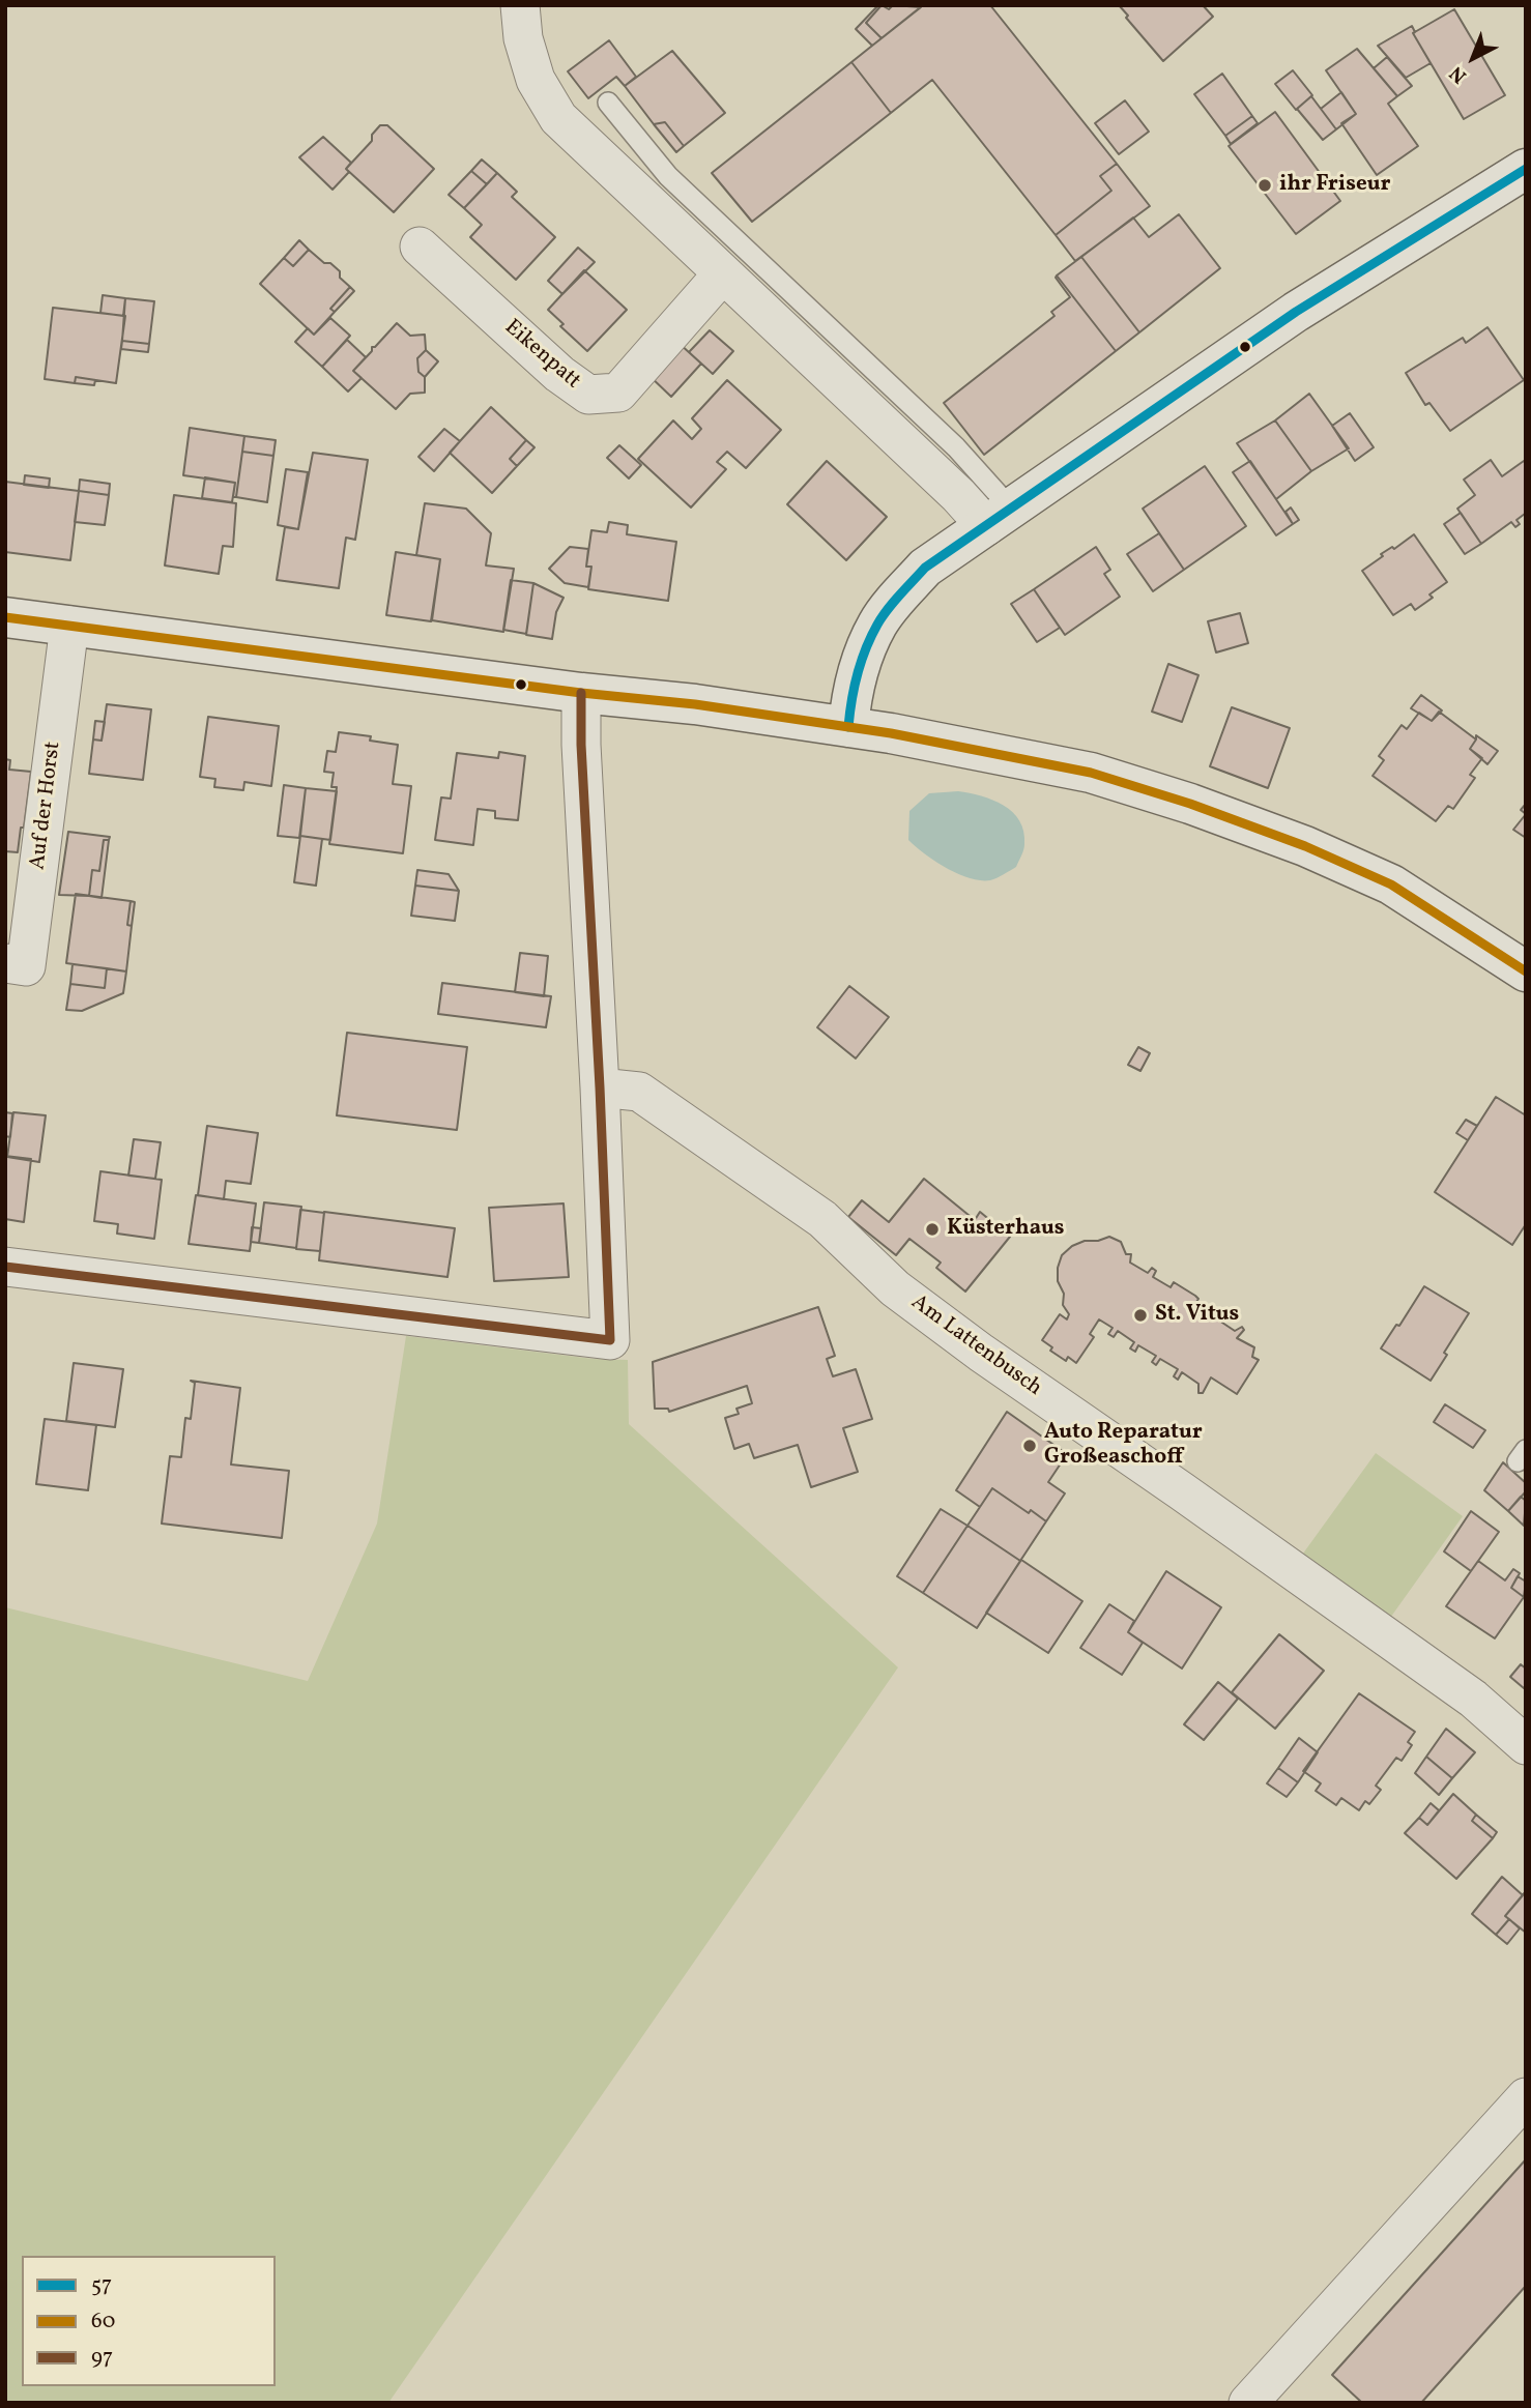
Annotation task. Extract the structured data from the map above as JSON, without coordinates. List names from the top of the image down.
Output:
{
  "streets": {
    "street": ["Eikenpatt", "Auf der Horst", "Am Lattenbusch"]
  },
  "places": [
    "ihr Friseur",
    "Küsterhaus",
    "St. Vitus",
    "Auto Reparatur Großeaschoff"
  ],
  "lines": ["transit line 57", "transit line 60", "transit line 97"],
  "legend": ["57", "60", "97"],
  "north": "bottom left"
}
